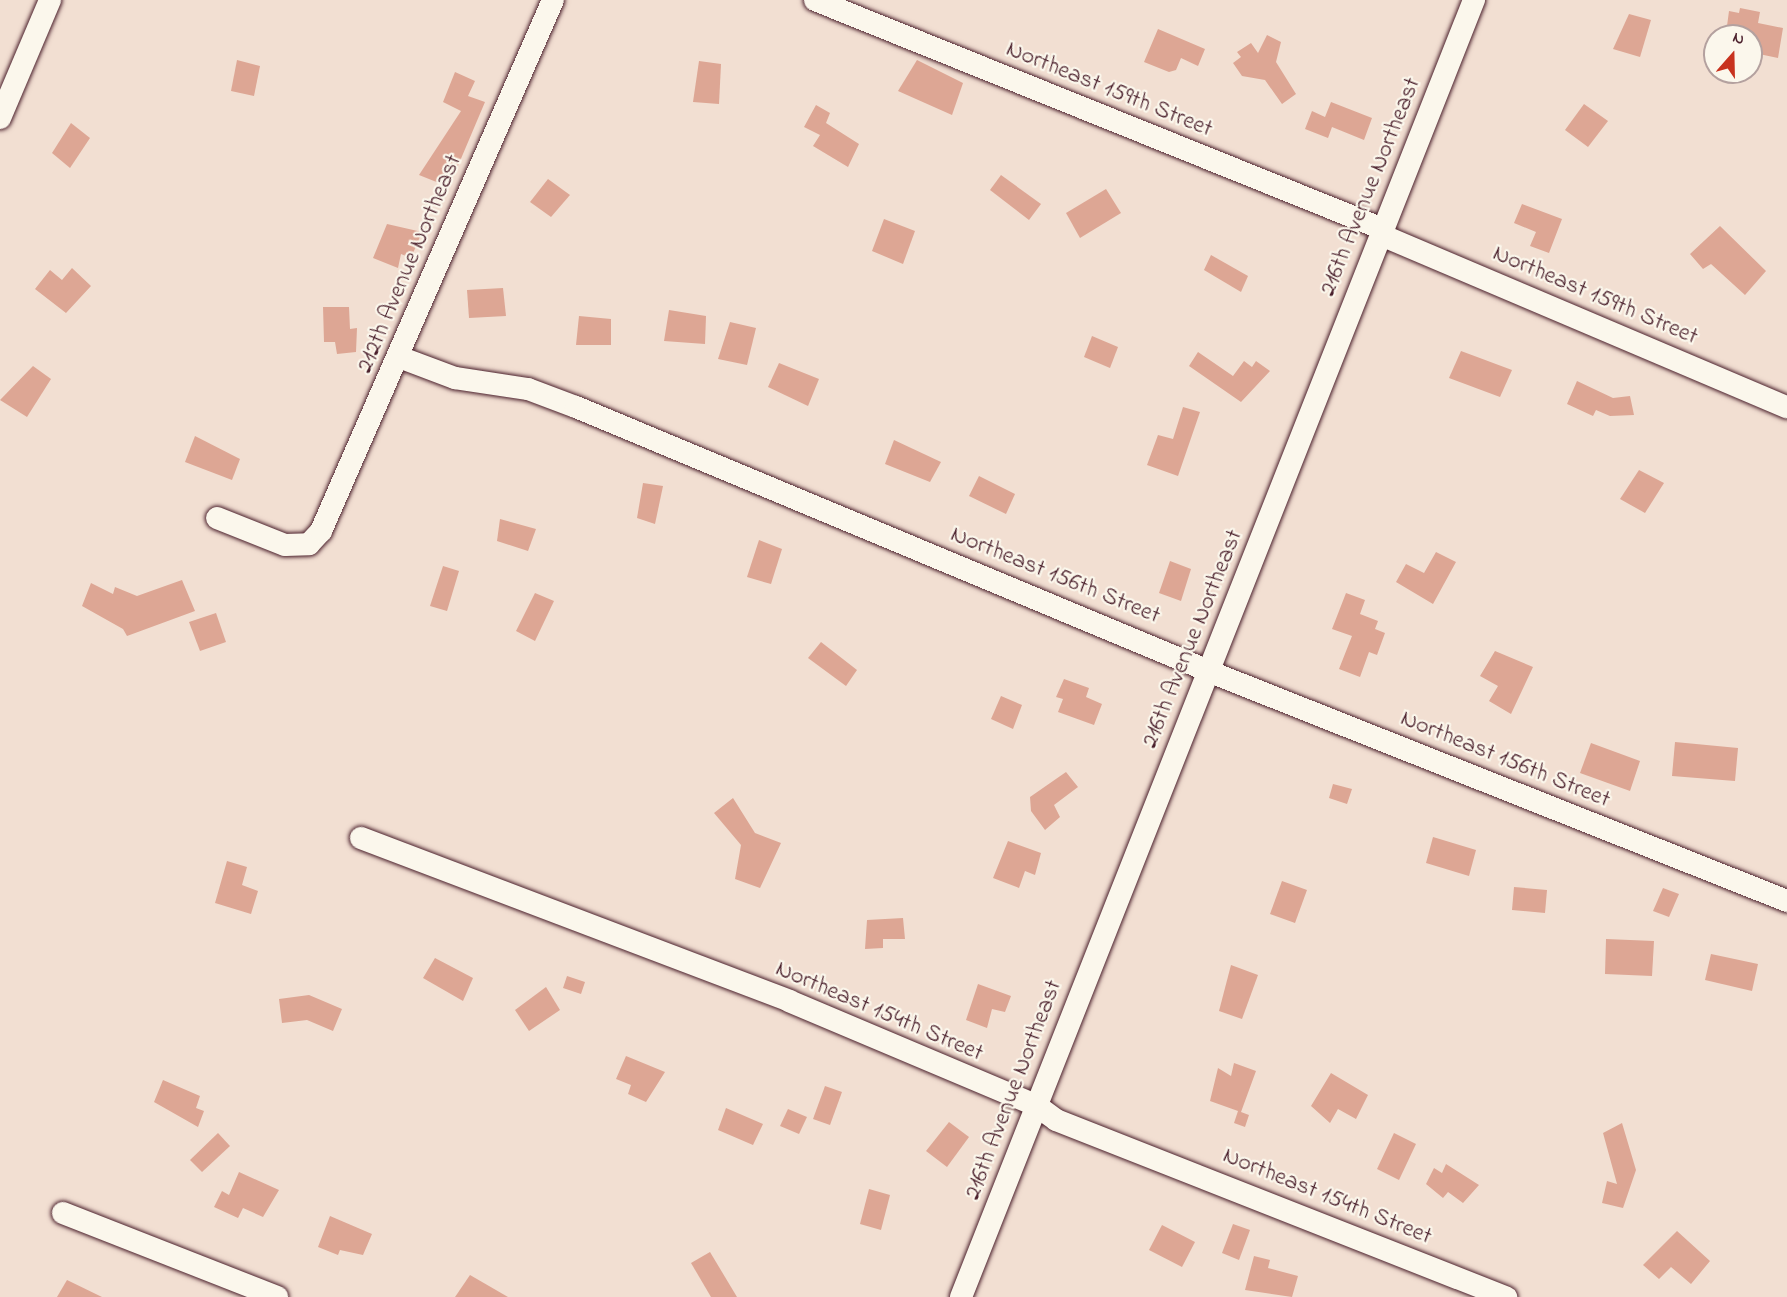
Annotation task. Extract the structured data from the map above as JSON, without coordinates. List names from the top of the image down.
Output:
{
  "streets": {
    "street": [
      "Northeast 159th Street",
      "216th Avenue Northeast",
      "212th Avenue Northeast",
      "Northeast 156th Street",
      "Northeast 154th Street"
    ]
  },
  "crossings": [
    ["Northeast 159th Street", "216th Avenue Northeast"],
    ["216th Avenue Northeast", "Northeast 156th Street"],
    ["216th Avenue Northeast", "Northeast 154th Street"],
    ["212th Avenue Northeast", "Northeast 156th Street"]
  ],
  "north": "top"
}
